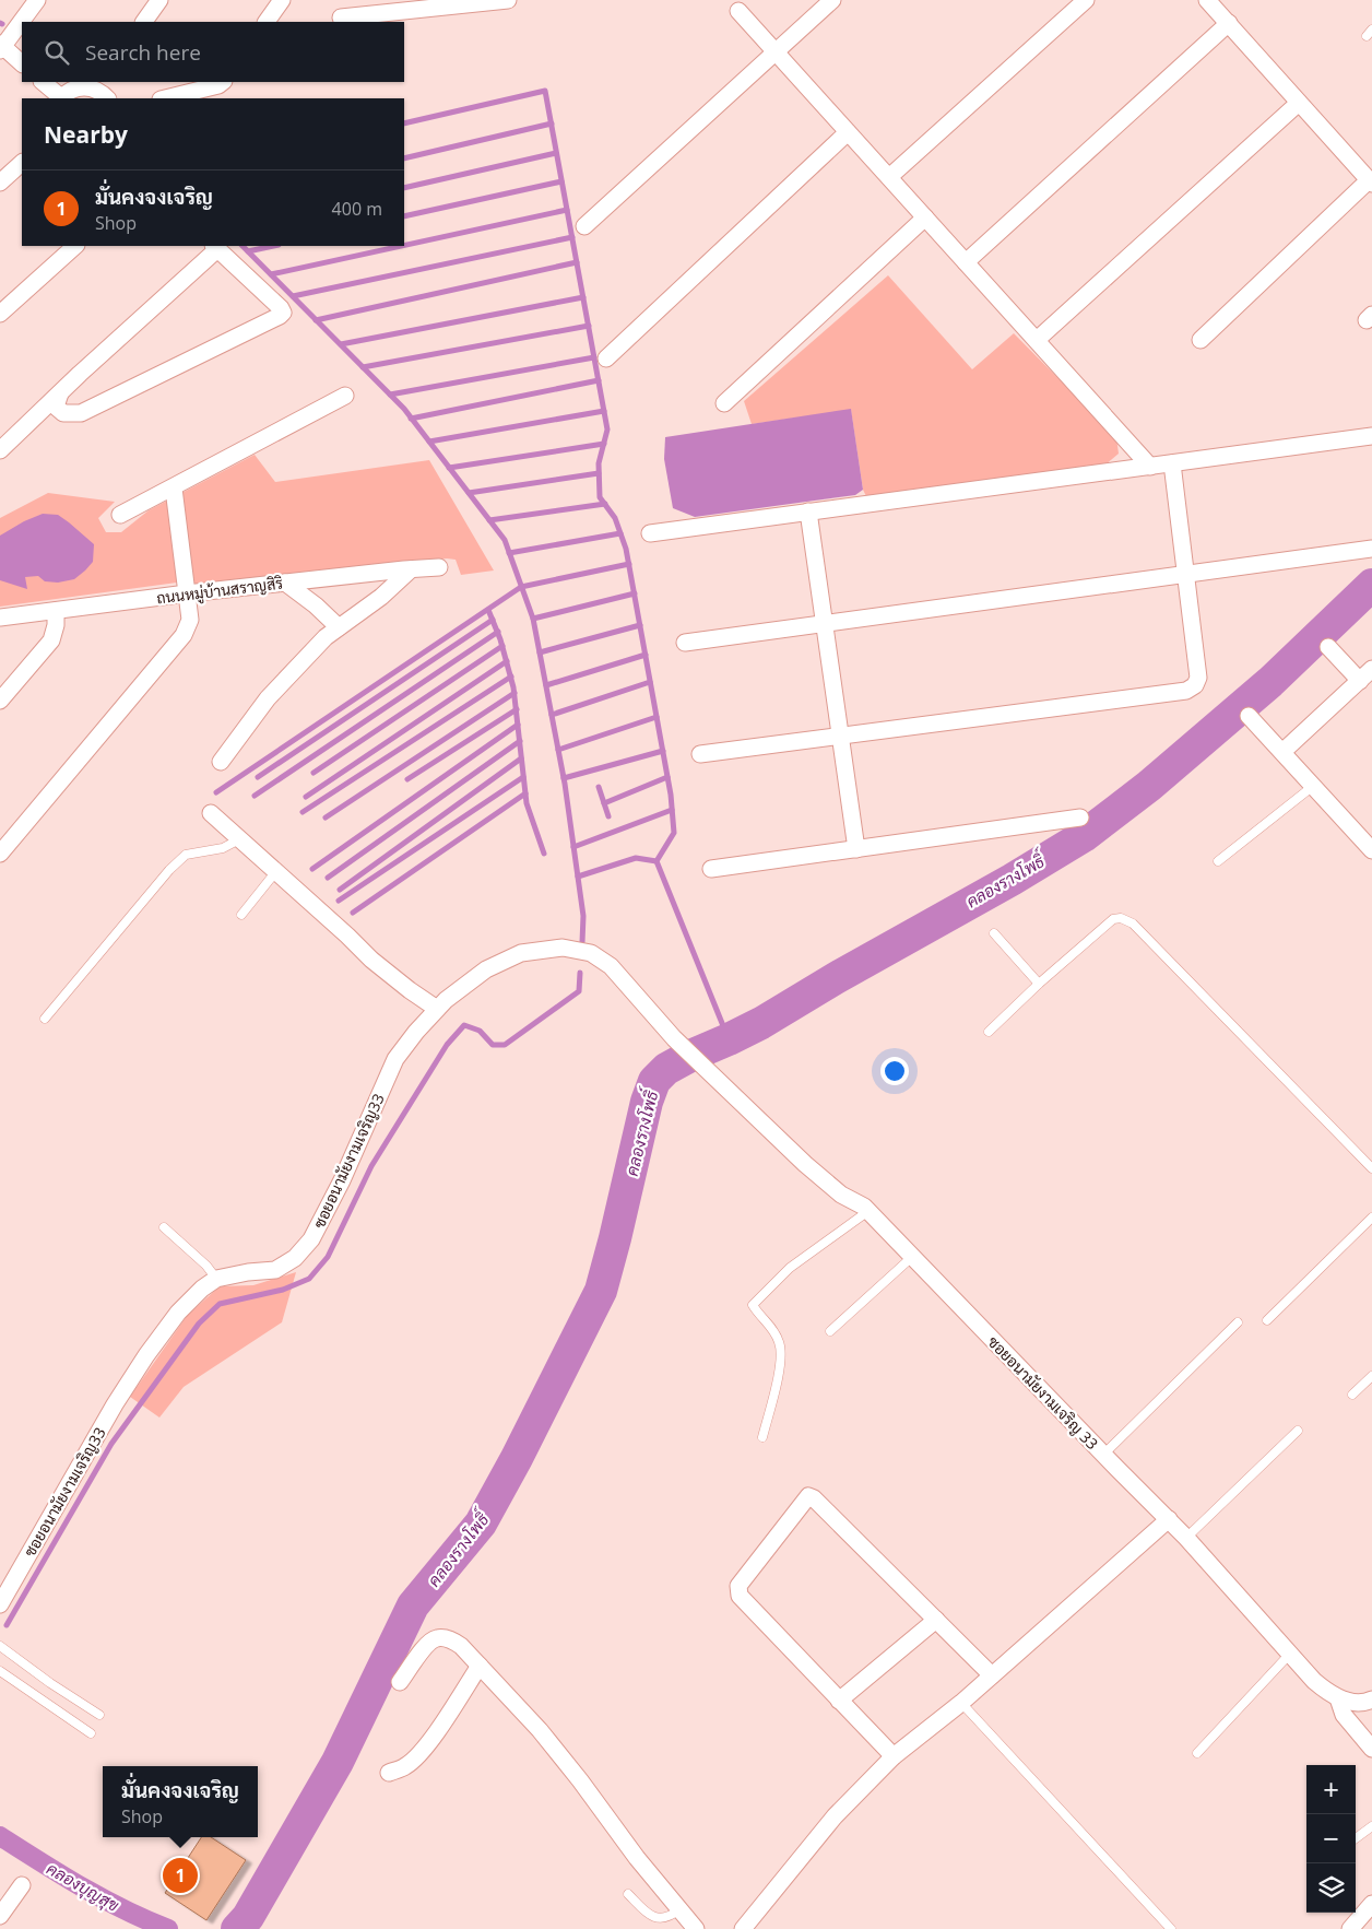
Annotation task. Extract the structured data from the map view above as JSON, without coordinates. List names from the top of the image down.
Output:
{
  "streets": {
    "street": ["ถนนหมู่บ้านสราญสิริ", "ซอยอนามัยงามเจริญ33", "ซอยอนามัยงามเจริญ 33"]
  },
  "crossings": [
    ["ซอยอนามัยงามเจริญ33", "ซอยอนามัยงามเจริญ 33"]
  ],
  "water": ["คลองรางโพธิ์", "คลองบุญสุข"],
  "page": {
    "search": "Search here",
    "heading": "Nearby",
    "list": [
      {
        "mark": "1",
        "name": "มั่นคงจงเจริญ",
        "note": "Shop",
        "value": "400 m"
      }
    ],
    "map_buttons": ["+", "−"],
    "popup": ["มั่นคงจงเจริญ", "Shop"],
    "pins": "1"
  }
}
